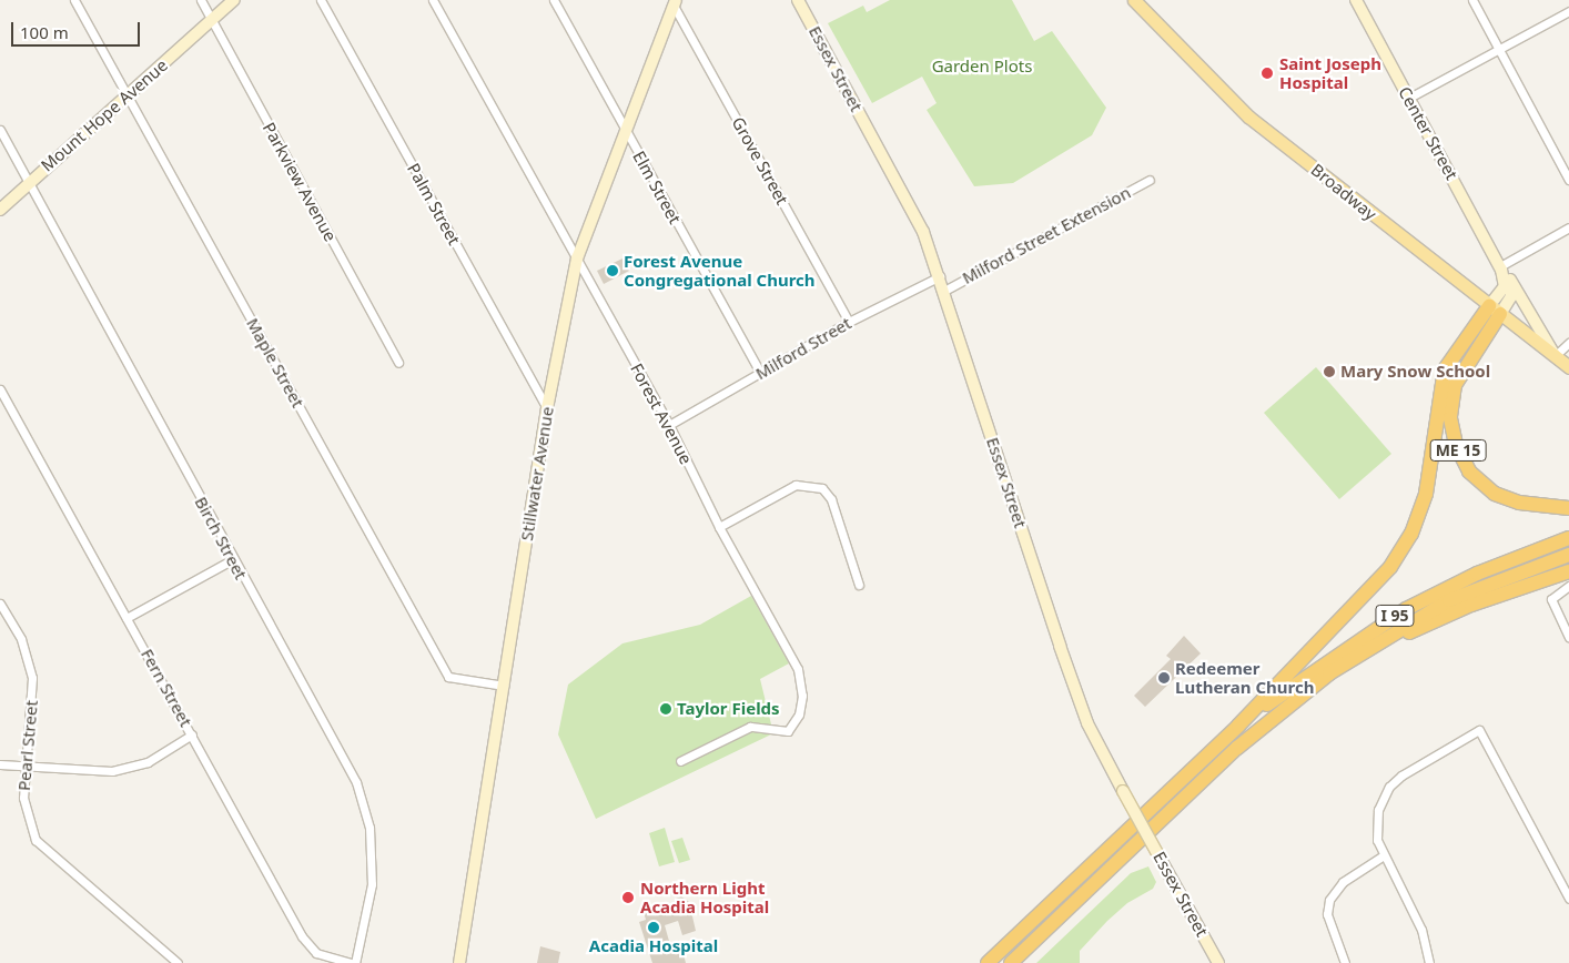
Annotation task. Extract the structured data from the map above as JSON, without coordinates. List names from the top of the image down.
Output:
{
  "streets": {
    "highway": ["ME 15", "I 95"],
    "main road": ["Broadway"],
    "street": [
      "Essex Street",
      "Mount Hope Avenue",
      "Center Street",
      "Grove Street",
      "Parkview Avenue",
      "Elm Street",
      "Palm Street",
      "Milford Street Extension",
      "Milford Street",
      "Maple Street",
      "Forest Avenue",
      "Stillwater Avenue",
      "Birch Street",
      "Fern Street",
      "Pearl Street"
    ]
  },
  "crossings": [
    ["Essex Street", "Milford Street Extension"],
    ["Essex Street", "Milford Street"],
    ["Mount Hope Avenue", "Parkview Avenue"],
    ["Mount Hope Avenue", "Maple Street"],
    ["Mount Hope Avenue", "Birch Street"],
    ["Center Street", "Broadway"],
    ["Center Street", "ME 15"],
    ["Grove Street", "Milford Street"],
    ["Grove Street", "Stillwater Avenue"],
    ["Elm Street", "Milford Street"],
    ["Elm Street", "Stillwater Avenue"],
    ["Broadway", "ME 15"],
    ["Palm Street", "Stillwater Avenue"],
    ["Milford Street", "Forest Avenue"],
    ["Maple Street", "Stillwater Avenue"],
    ["Forest Avenue", "Stillwater Avenue"],
    ["Birch Street", "Fern Street"]
  ],
  "parks": ["Garden Plots"],
  "places": [
    "Saint Joseph Hospital",
    "Forest Avenue Congregational Church",
    "Mary Snow School",
    "Redeemer Lutheran Church",
    "Taylor Fields",
    "Northern Light Acadia Hospital",
    "Acadia Hospital"
  ],
  "scale_bar": "100 m"
}
